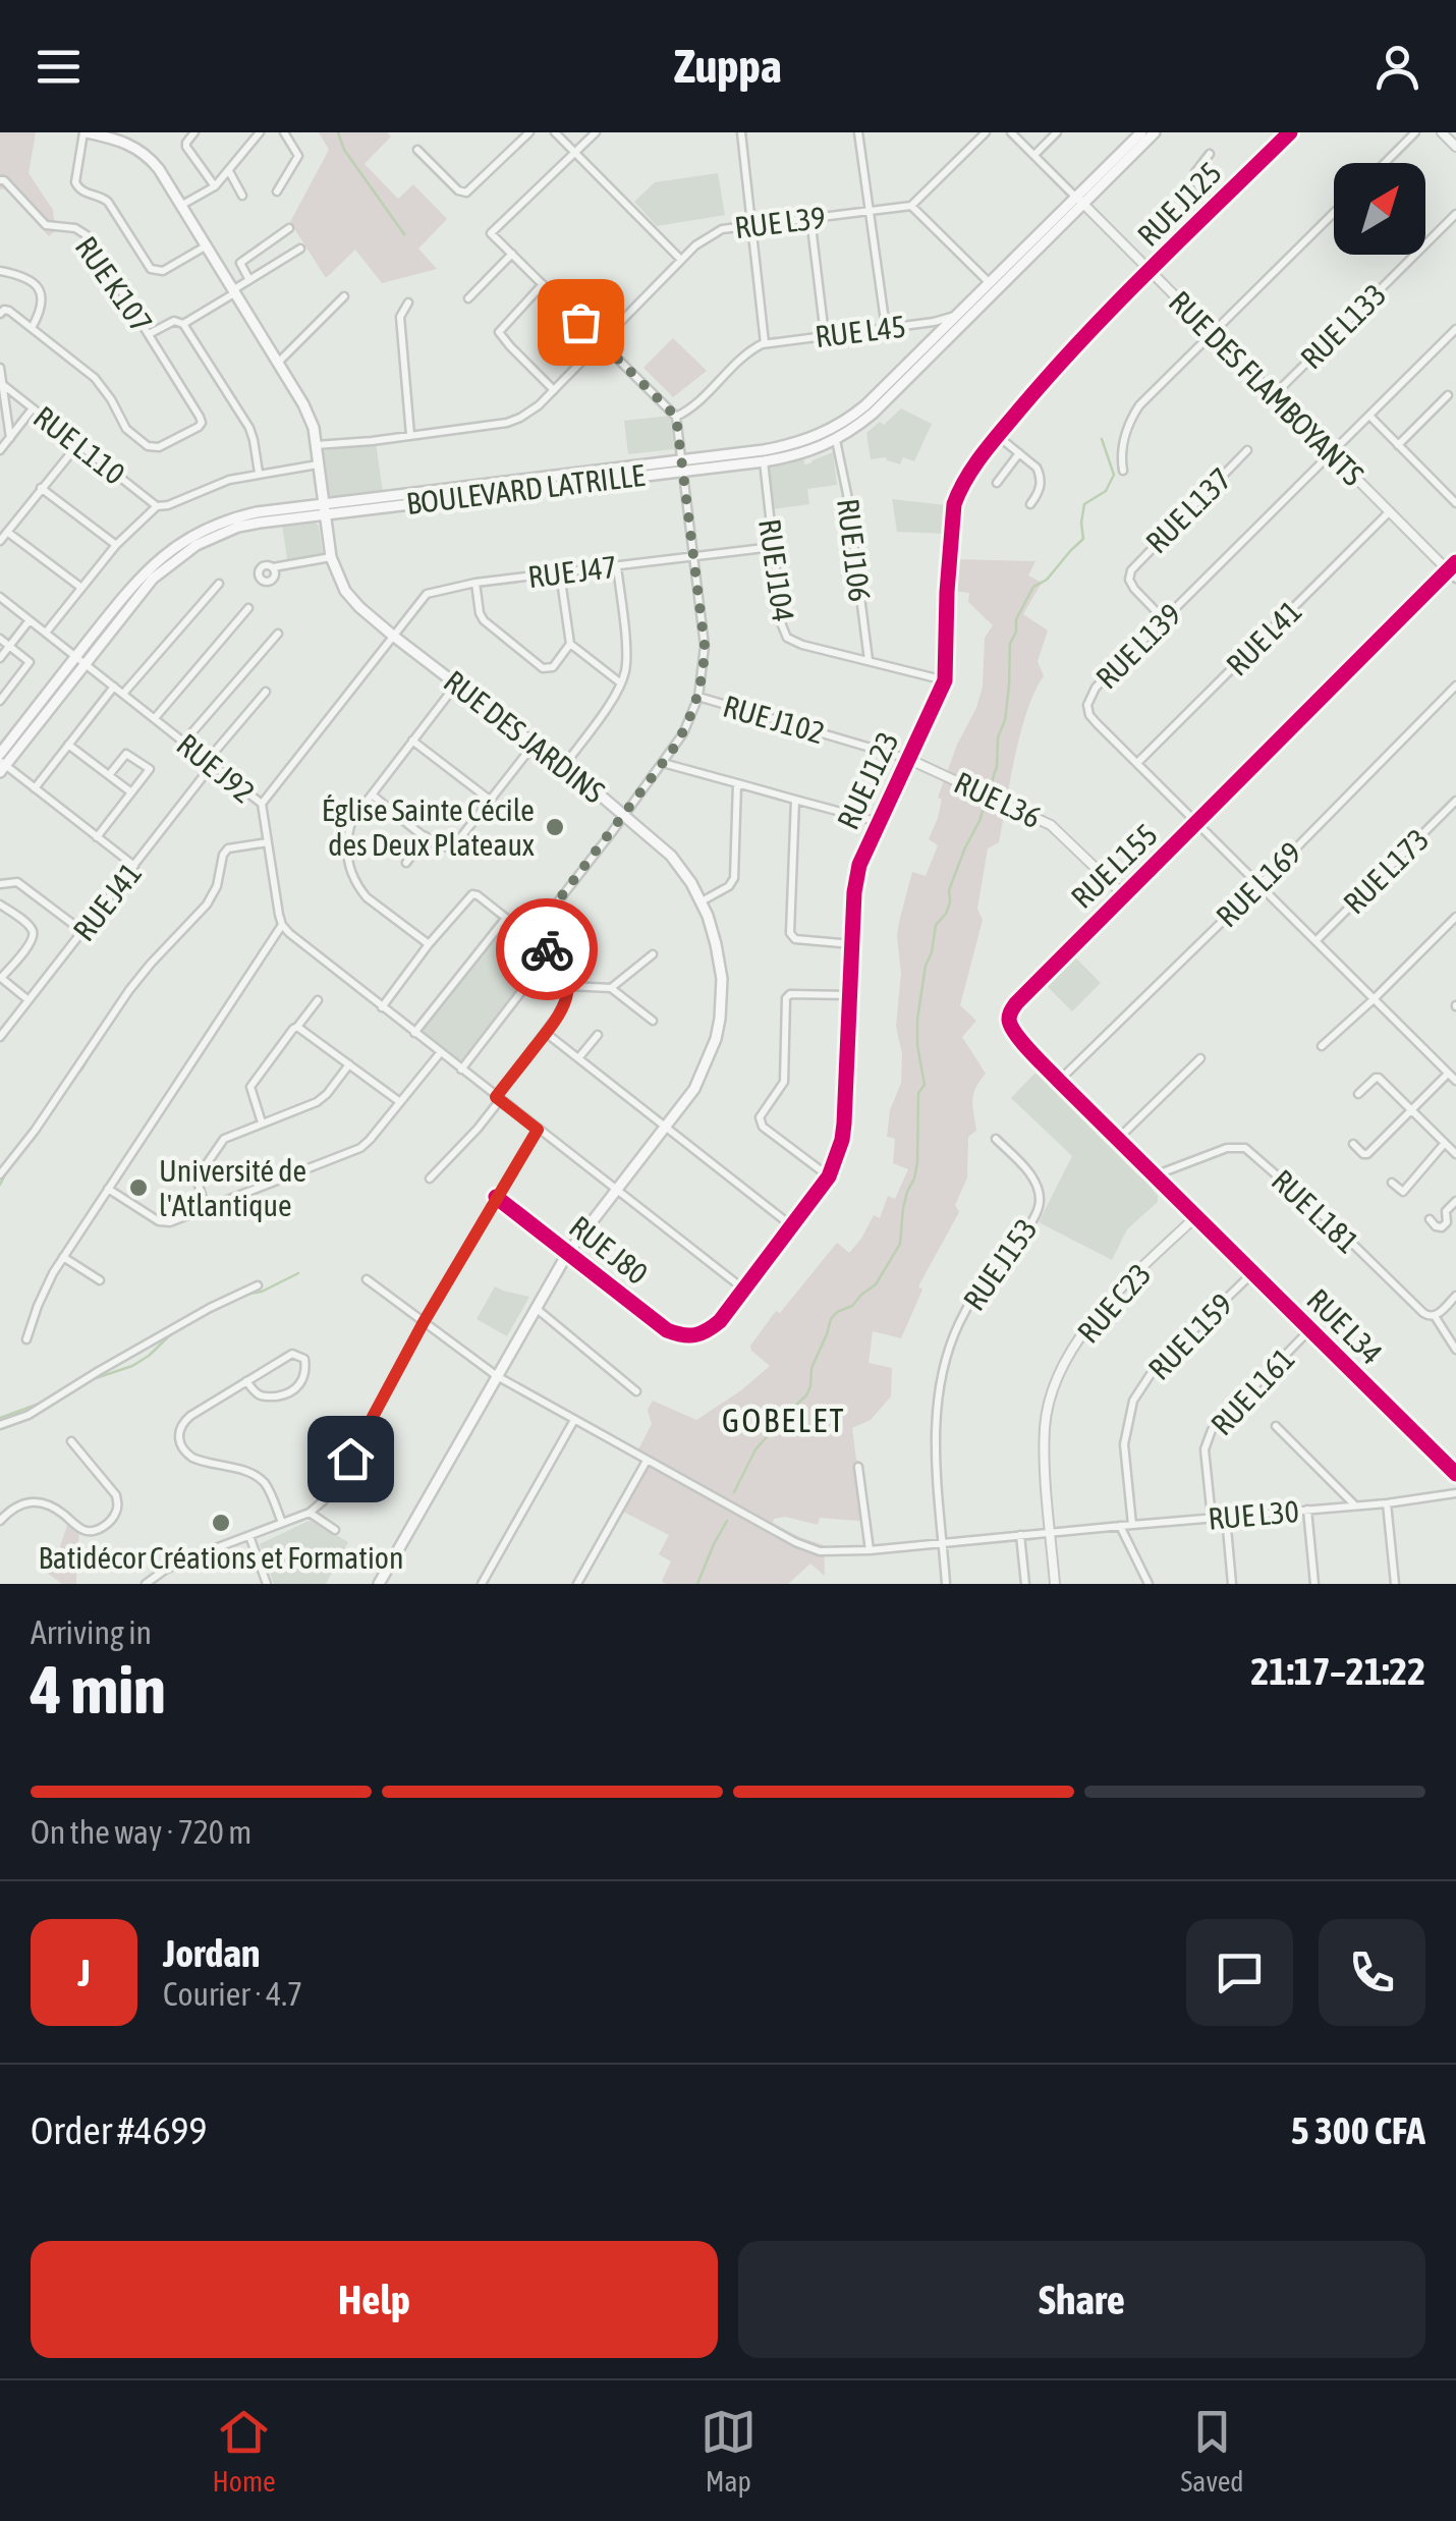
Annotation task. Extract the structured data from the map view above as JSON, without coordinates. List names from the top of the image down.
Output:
{
  "streets": {
    "main road": ["BOULEVARD LATRILLE", "RUE DES JARDINS"],
    "street": [
      "RUE J125",
      "RUE L39",
      "RUE K107",
      "RUE L133",
      "RUE L45",
      "RUE DES FLAMBOYANTS",
      "RUE L110",
      "RUE L137",
      "RUE J106",
      "RUE J104",
      "RUE J47",
      "RUE L41",
      "RUE L139",
      "RUE J102",
      "RUE J92",
      "RUE J123",
      "RUE L36",
      "RUE L155",
      "RUE L173",
      "RUE L169",
      "RUE J41",
      "RUE L181",
      "RUE J80",
      "RUE J153",
      "RUE C23",
      "RUE L34",
      "RUE L159",
      "RUE L161",
      "RUE L30"
    ]
  },
  "crossings": [
    ["RUE J125", "RUE DES FLAMBOYANTS"],
    ["RUE J125", "RUE J123"],
    ["RUE L39", "RUE DES JARDINS"],
    ["RUE L133", "RUE DES FLAMBOYANTS"],
    ["RUE L45", "BOULEVARD LATRILLE"],
    ["RUE DES FLAMBOYANTS", "BOULEVARD LATRILLE"],
    ["RUE DES FLAMBOYANTS", "RUE L41"],
    ["RUE DES FLAMBOYANTS", "RUE L139"],
    ["RUE DES FLAMBOYANTS", "RUE J123"],
    ["RUE DES FLAMBOYANTS", "RUE L155"],
    ["BOULEVARD LATRILLE", "RUE J106"],
    ["BOULEVARD LATRILLE", "RUE J104"],
    ["BOULEVARD LATRILLE", "RUE DES JARDINS"],
    ["BOULEVARD LATRILLE", "RUE J92"],
    ["RUE L137", "RUE L139"],
    ["RUE J106", "RUE J104"],
    ["RUE J104", "RUE J47"],
    ["RUE J104", "RUE J123"],
    ["RUE J47", "RUE DES JARDINS"],
    ["RUE J47", "RUE J92"],
    ["RUE L41", "RUE L139"],
    ["RUE L139", "RUE L155"],
    ["RUE L139", "RUE L173"],
    ["RUE L139", "RUE L169"],
    ["RUE J102", "RUE J123"],
    ["RUE J102", "RUE L36"],
    ["RUE DES JARDINS", "RUE J80"],
    ["RUE DES JARDINS", "RUE L30"],
    ["RUE J92", "RUE J41"],
    ["RUE J123", "RUE L36"],
    ["RUE J123", "RUE J80"],
    ["RUE L36", "RUE L155"],
    ["RUE L155", "RUE L169"],
    ["RUE L155", "RUE L181"],
    ["RUE L155", "RUE C23"],
    ["RUE L155", "RUE L34"],
    ["RUE J153", "RUE L30"],
    ["RUE C23", "RUE L34"],
    ["RUE C23", "RUE L30"],
    ["RUE L34", "RUE L159"],
    ["RUE L34", "RUE L161"],
    ["RUE L159", "RUE L30"],
    ["RUE L161", "RUE L30"]
  ],
  "districts": ["GOBELET"],
  "places": ["Église Sainte Cécile des Deux Plateaux", "Université de l'Atlantique", "Batidécor Créations et Formation"],
  "north": "top right",
  "page": {
    "header": "Zuppa",
    "heading": ["4 min", "Arriving in", "21:17–21:22"],
    "panel": [
      "Jordan",
      "Courier · 4.7",
      "Order #4699",
      "5 300 CFA"
    ],
    "bar": "On the way · 720 m",
    "round": "J",
    "buttons": ["Help", "Share"],
    "tabs": ["Home", "Map", "Saved"]
  }
}
